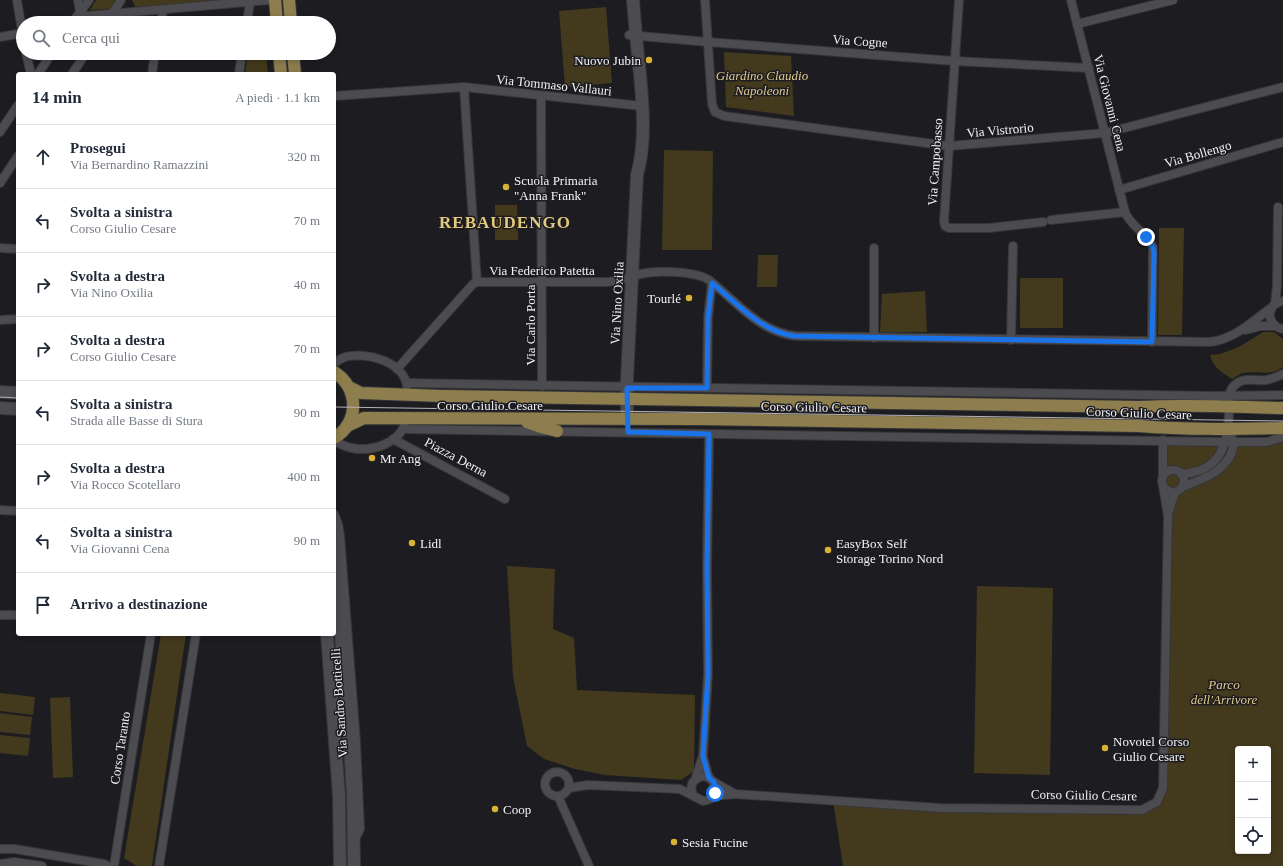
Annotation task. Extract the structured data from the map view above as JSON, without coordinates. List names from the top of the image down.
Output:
{
  "streets": {
    "main road": ["Via Nino Oxilia", "Corso Giulio Cesare", "Via Sandro Botticelli"],
    "street": [
      "Via Cogne",
      "Via Tommaso Vallauri",
      "Via Giovanni Cena",
      "Via Vistrorio",
      "Via Bollengo",
      "Via Campobasso",
      "Via Federico Patetta",
      "Via Carlo Porta",
      "Piazza Derna",
      "Corso Taranto"
    ]
  },
  "crossings": [
    ["Via Cogne", "Via Giovanni Cena"],
    ["Via Cogne", "Via Vistrorio"],
    ["Via Cogne", "Via Campobasso"],
    ["Via Cogne", "Via Nino Oxilia"],
    ["Via Tommaso Vallauri", "Via Federico Patetta"],
    ["Via Tommaso Vallauri", "Via Nino Oxilia"],
    ["Via Tommaso Vallauri", "Via Carlo Porta"],
    ["Via Giovanni Cena", "Via Vistrorio"],
    ["Via Giovanni Cena", "Via Bollengo"],
    ["Via Giovanni Cena", "Via Campobasso"],
    ["Via Giovanni Cena", "Via Federico Patetta"],
    ["Via Vistrorio", "Via Campobasso"],
    ["Via Federico Patetta", "Via Nino Oxilia"],
    ["Via Federico Patetta", "Via Carlo Porta"],
    ["Via Nino Oxilia", "Corso Giulio Cesare"],
    ["Via Carlo Porta", "Corso Giulio Cesare"]
  ],
  "districts": ["REBAUDENGO"],
  "parks": ["Giardino Claudio Napoleoni", "Parco dell'Arrivore"],
  "places": [
    "Nuovo Jubin",
    "Scuola Primaria \"Anna Frank\"",
    "Tourlé",
    "Mr Ang",
    "Lidl",
    "EasyBox Self Storage Torino Nord",
    "Novotel Corso Giulio Cesare",
    "Coop",
    "Sesia Fucine"
  ],
  "page": {
    "search": "Cerca qui",
    "heading": ["14 min", "A piedi · 1.1 km"],
    "list": [
      ["Prosegui", "Via Bernardino Ramazzini", "320 m"],
      ["Svolta a sinistra", "Corso Giulio Cesare", "70 m"],
      ["Svolta a destra", "Via Nino Oxilia", "40 m"],
      ["Svolta a destra", "Corso Giulio Cesare", "70 m"],
      ["Svolta a sinistra", "Strada alle Basse di Stura", "90 m"],
      ["Svolta a destra", "Via Rocco Scotellaro", "400 m"],
      ["Svolta a sinistra", "Via Giovanni Cena", "90 m"],
      "Arrivo a destinazione"
    ],
    "map_buttons": ["+", "−"]
  }
}
